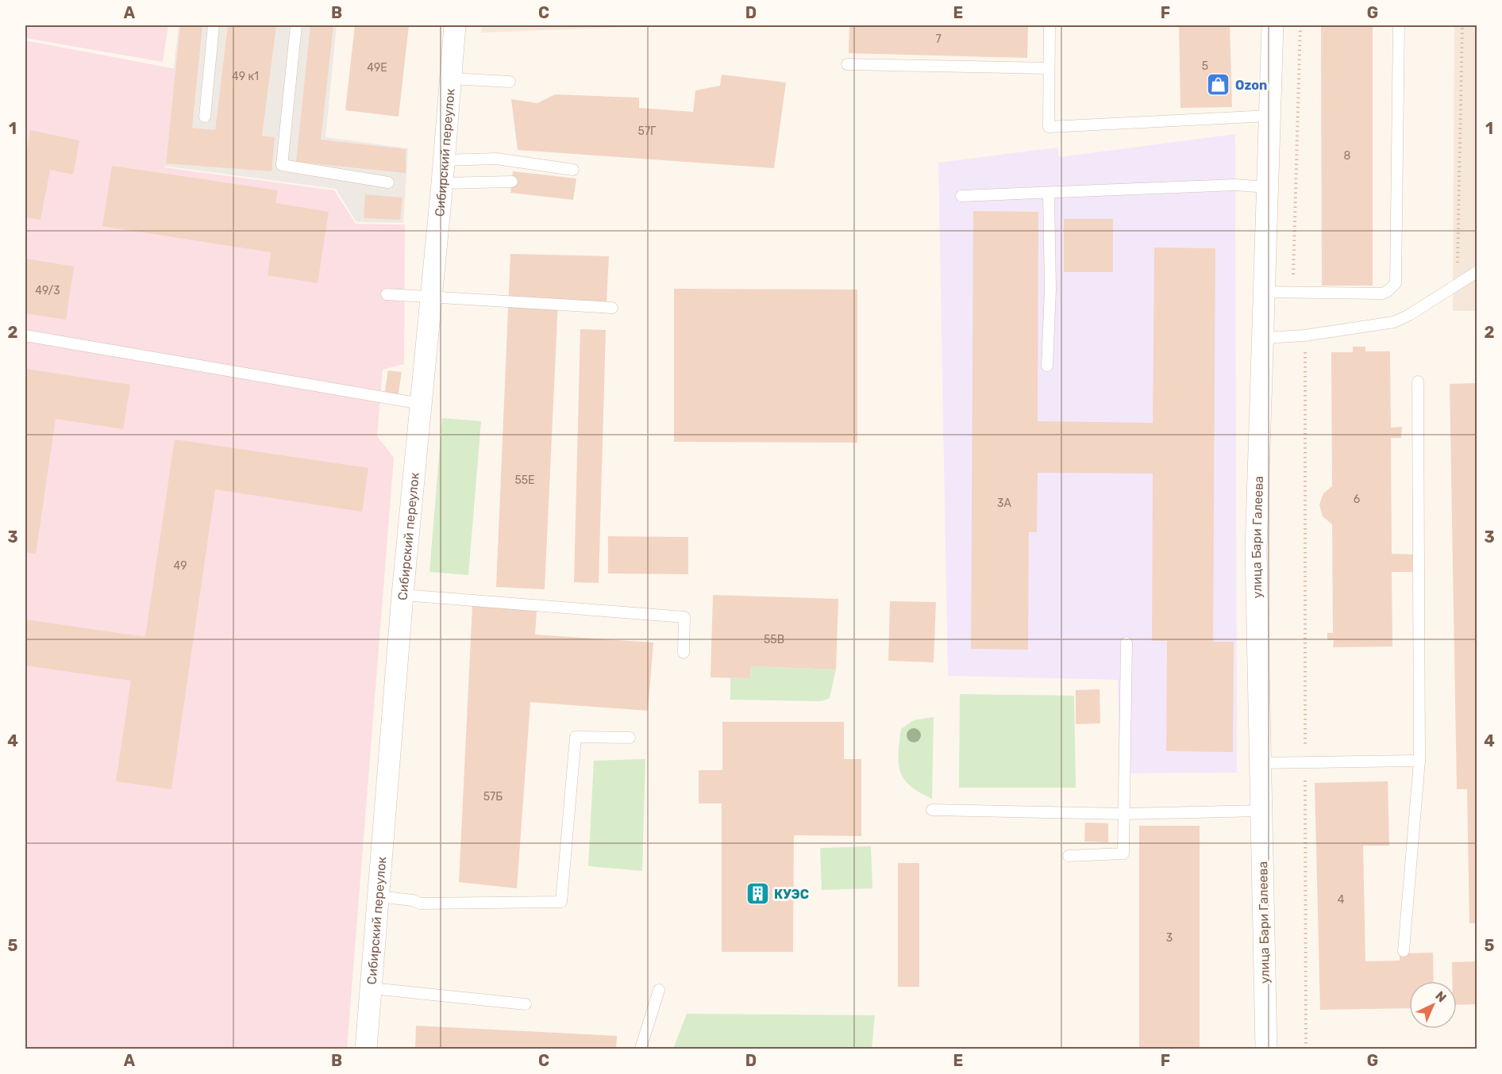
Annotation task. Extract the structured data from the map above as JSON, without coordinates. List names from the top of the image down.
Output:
{
  "streets": {
    "street": ["Сибирский переулок", "улица Бари Галеева"]
  },
  "places": {
    "shop": ["Ozon"],
    "building": ["КУЭС"]
  },
  "house_numbers": [
    "7",
    "5",
    "49Е",
    "49 к1",
    "57Г",
    "8",
    "49/3",
    "55Е",
    "6",
    "3А",
    "49",
    "55В",
    "57Б",
    "4",
    "3"
  ],
  "north": "top right",
  "grid": {
    "columns": [
      "A",
      "B",
      "C",
      "D",
      "E",
      "F",
      "G"
    ],
    "rows": [
      "1",
      "2",
      "3",
      "4",
      "5"
    ]
  }
}
